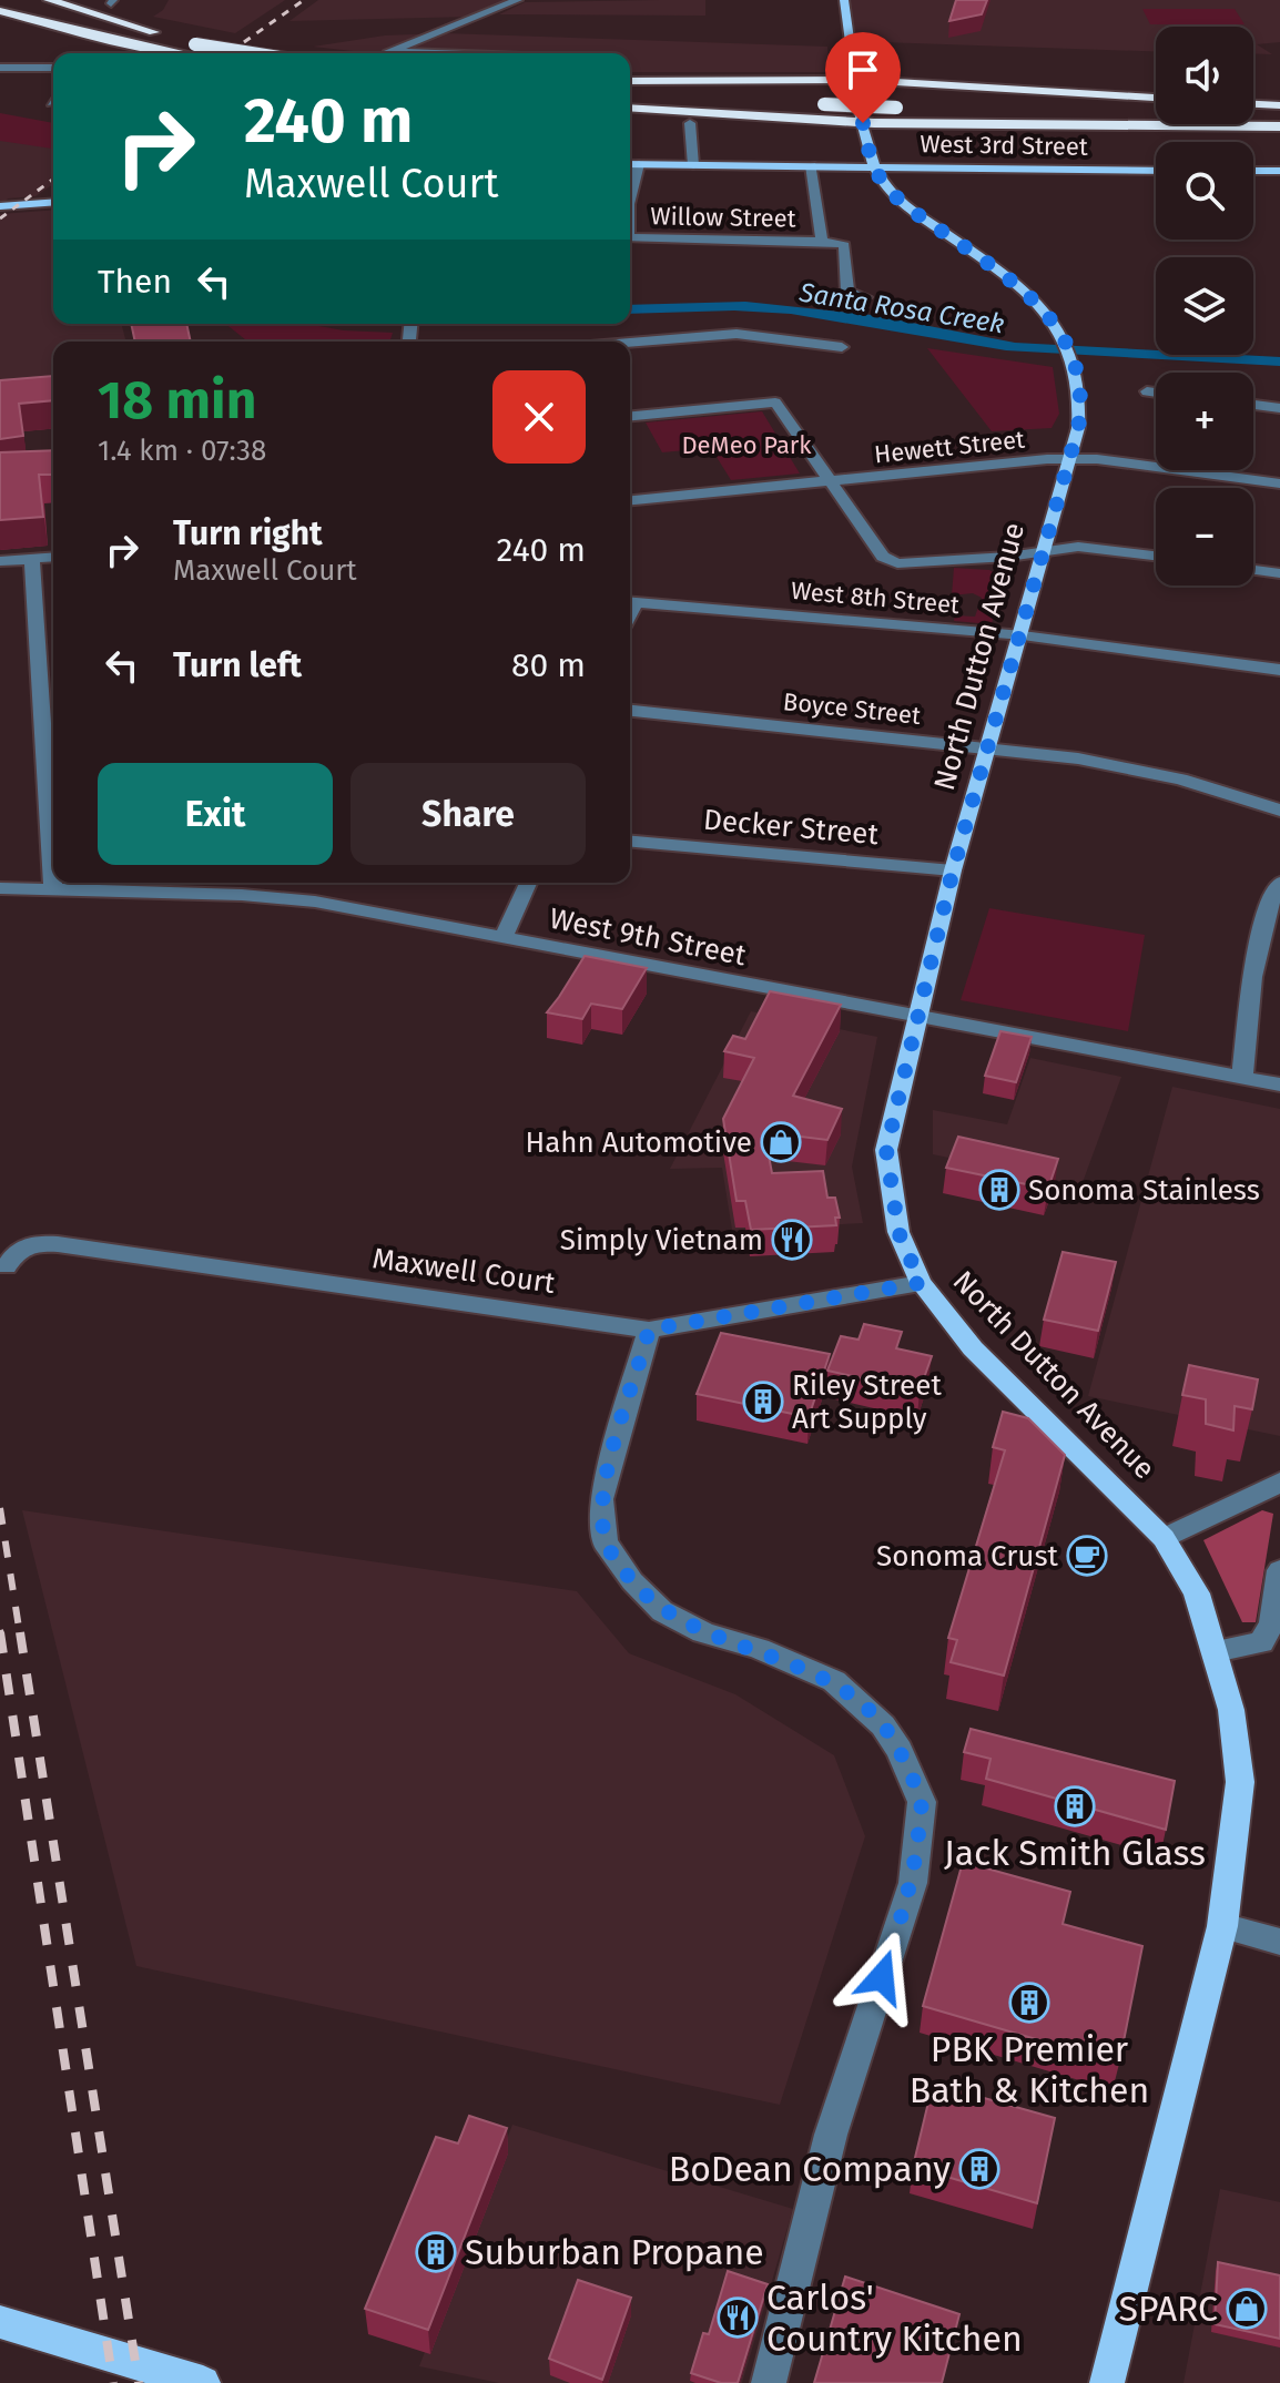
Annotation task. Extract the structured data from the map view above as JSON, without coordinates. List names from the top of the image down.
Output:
{
  "streets": {
    "main road": ["West 3rd Street", "North Dutton Avenue"],
    "street": [
      "Willow Street",
      "Hewett Street",
      "West 8th Street",
      "Boyce Street",
      "Decker Street",
      "West 9th Street",
      "Maxwell Court"
    ]
  },
  "crossings": [
    ["West 3rd Street", "North Dutton Avenue"],
    ["Hewett Street", "North Dutton Avenue"],
    ["West 8th Street", "North Dutton Avenue"],
    ["North Dutton Avenue", "Boyce Street"],
    ["North Dutton Avenue", "Decker Street"],
    ["North Dutton Avenue", "West 9th Street"],
    ["North Dutton Avenue", "Maxwell Court"]
  ],
  "water": ["Santa Rosa Creek"],
  "parks": ["DeMeo Park"],
  "places": {
    "shop": ["Hahn Automotive", "SPARC"],
    "building": [
      "Sonoma Stainless",
      "Riley Street Art Supply",
      "Jack Smith Glass",
      "PBK Premier Bath & Kitchen",
      "BoDean Company",
      "Suburban Propane"
    ],
    "restaurant": ["Simply Vietnam", "Carlos' Country Kitchen"],
    "cafe": ["Sonoma Crust"]
  },
  "page": {
    "map_buttons": ["+", "−"],
    "turn": ["240 m", "Maxwell Court"],
    "then": "Then",
    "heading": ["18 min", "1.4 km · 07:38"],
    "list": [
      {
        "name": "Turn right",
        "note": "Maxwell Court",
        "value": "240 m"
      },
      {
        "name": "Turn left",
        "value": "80 m"
      }
    ],
    "buttons": ["Exit", "Share"]
  }
}
